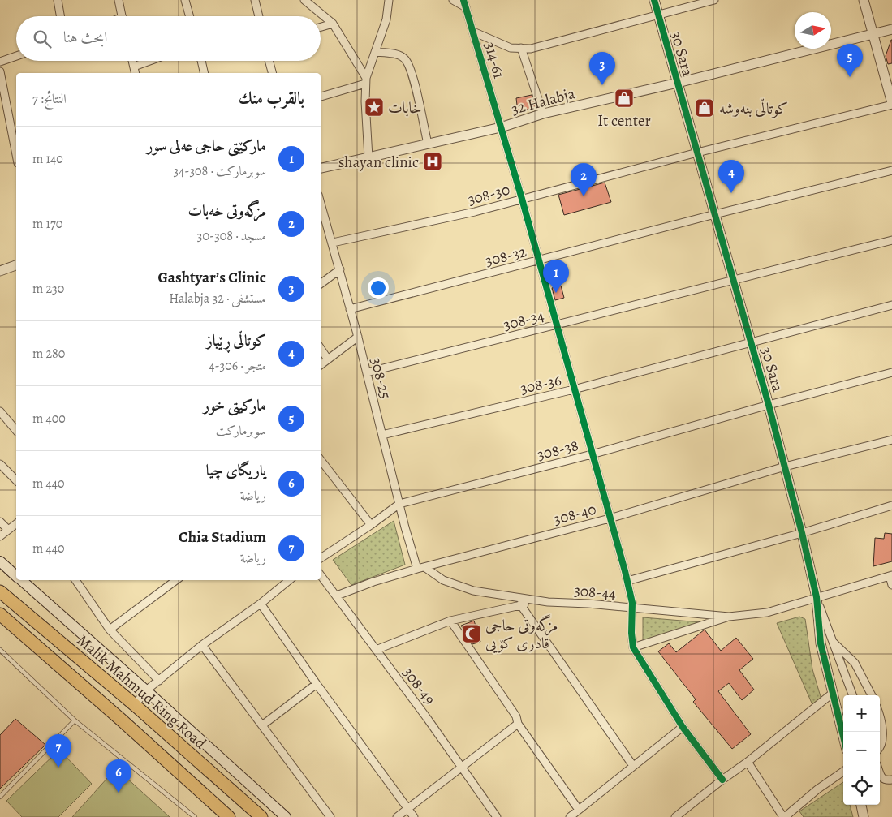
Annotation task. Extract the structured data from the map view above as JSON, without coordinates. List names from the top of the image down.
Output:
{
  "streets": {
    "highway": ["Malik Mahmud Ring Road"],
    "street": [
      "30 Sara",
      "314-61",
      "32 Halabja",
      "308-30",
      "308-32",
      "308-34",
      "308-25",
      "308-36",
      "308-38",
      "308-40",
      "308-44",
      "308-49"
    ]
  },
  "crossings": [
    ["30 Sara", "32 Halabja"],
    ["30 Sara", "308-30"],
    ["30 Sara", "308-32"],
    ["30 Sara", "308-34"],
    ["30 Sara", "308-36"],
    ["30 Sara", "308-38"],
    ["30 Sara", "308-40"],
    ["30 Sara", "308-44"],
    ["314-61", "32 Halabja"],
    ["314-61", "308-30"],
    ["314-61", "308-32"],
    ["314-61", "308-34"],
    ["314-61", "308-36"],
    ["314-61", "308-38"],
    ["314-61", "308-40"],
    ["314-61", "308-44"],
    ["308-30", "308-25"],
    ["308-32", "308-25"],
    ["308-34", "308-25"],
    ["308-25", "308-36"],
    ["308-25", "308-38"],
    ["308-25", "308-40"],
    ["308-25", "308-44"],
    ["308-40", "308-44"],
    ["308-40", "308-49"]
  ],
  "places": {
    "shop": ["It center", "کوتاڵی بنەوشە"],
    "place": ["خابات"],
    "hospital": ["shayan clinic"],
    "mosque": ["مزگەوتی حاجی قادری کۆیی"]
  },
  "north": "right",
  "page": {
    "search": "ابحث هنا",
    "pins": [
      "5",
      "3",
      "4",
      "2",
      "1",
      "7",
      "6"
    ],
    "heading": ["بالقرب منك", "النتائج: 7"],
    "list": [
      {
        "mark": "1",
        "name": "مارکێتی حاجی عەلی سور",
        "note": "سوبرماركت · 308-34",
        "value": "140 m"
      },
      {
        "mark": "2",
        "name": "مزگەوتی خەبات",
        "note": "مسجد · 308-30",
        "value": "170 m"
      },
      {
        "mark": "3",
        "name": "Gashtyar’s Clinic",
        "note": "مستشفى · 32 Halabja",
        "value": "230 m"
      },
      {
        "mark": "4",
        "name": "کوتاڵی ڕێباز",
        "note": "متجر · 306-4",
        "value": "280 m"
      },
      {
        "mark": "5",
        "name": "مارکیتی خور",
        "note": "سوبرماركت",
        "value": "400 m"
      },
      {
        "mark": "6",
        "name": "یاریگای چیا",
        "note": "رياضة",
        "value": "440 m"
      },
      {
        "mark": "7",
        "name": "Chia Stadium",
        "note": "رياضة",
        "value": "440 m"
      }
    ],
    "map_buttons": ["+", "−"]
  }
}
